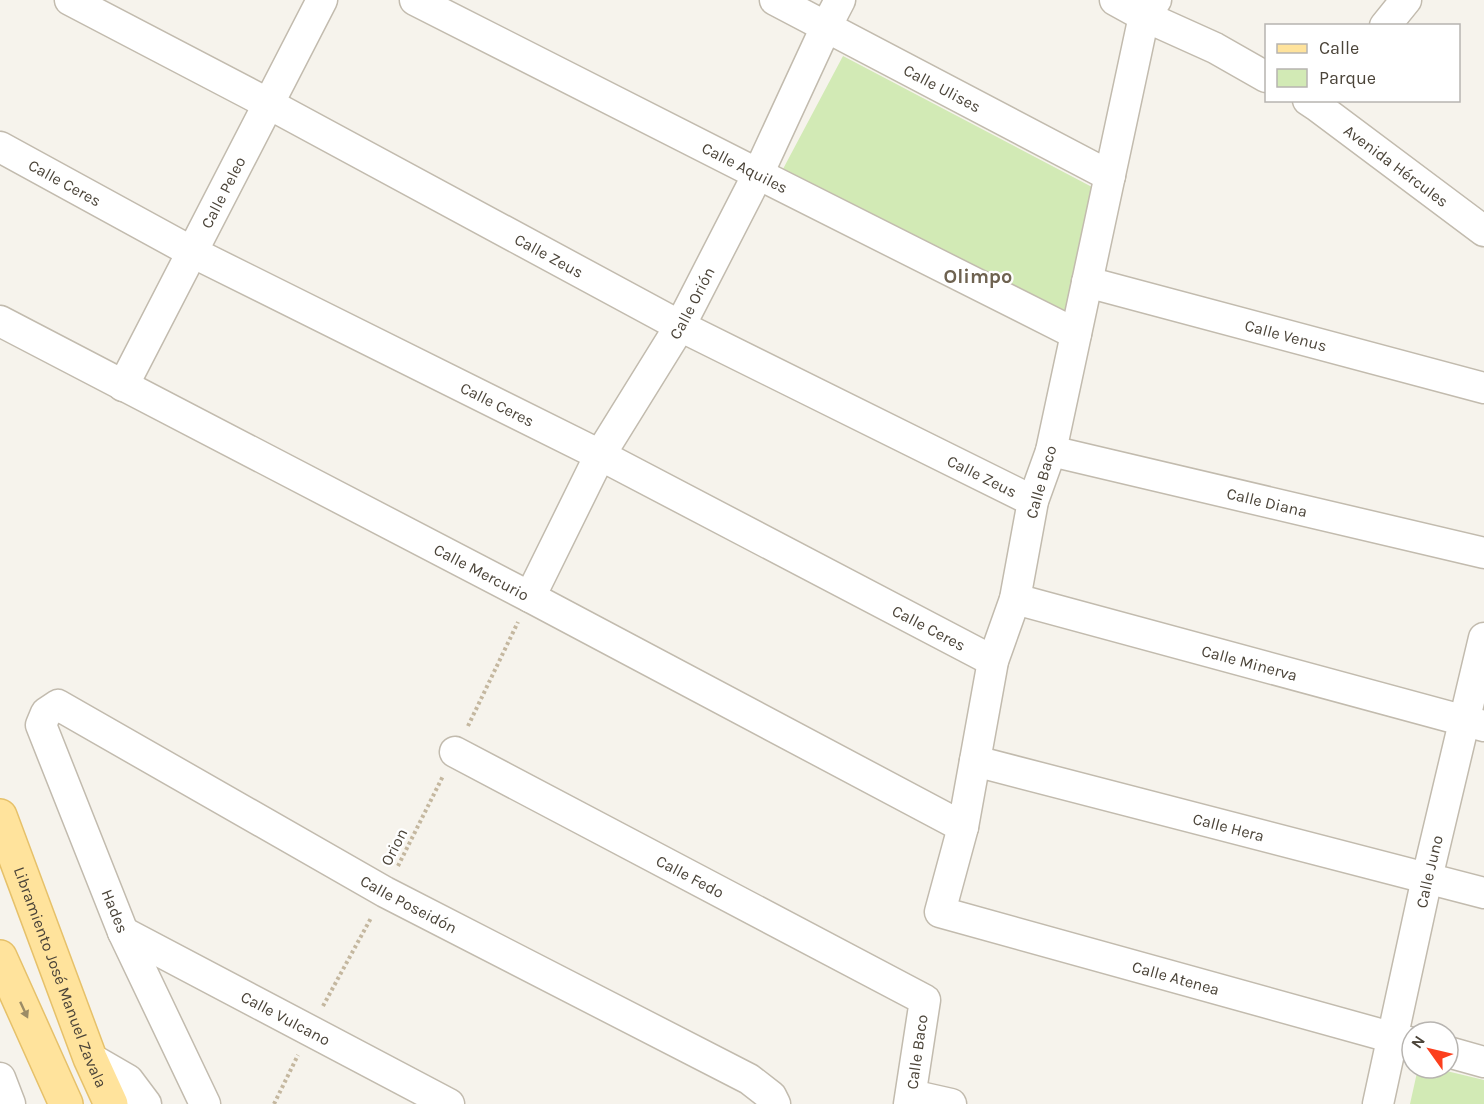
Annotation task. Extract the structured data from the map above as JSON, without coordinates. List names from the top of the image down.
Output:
{
  "streets": {
    "main road": ["Libramiento José Manuel Zavala"],
    "street": [
      "Calle Ulises",
      "Avenida Hércules",
      "Calle Aquiles",
      "Calle Ceres",
      "Calle Peleo",
      "Calle Zeus",
      "Calle Orión",
      "Calle Venus",
      "Calle Baco",
      "Calle Diana",
      "Calle Mercurio",
      "Calle Minerva",
      "Calle Hera",
      "Calle Juno",
      "Calle Fedo",
      "Calle Poseidón",
      "Hades",
      "Calle Atenea",
      "Calle Vulcano"
    ],
    "path": ["Orion"]
  },
  "crossings": [
    ["Calle Ulises", "Calle Orión"],
    ["Calle Ulises", "Calle Baco"],
    ["Calle Aquiles", "Calle Orión"],
    ["Calle Aquiles", "Calle Baco"],
    ["Calle Ceres", "Calle Peleo"],
    ["Calle Ceres", "Calle Orión"],
    ["Calle Ceres", "Calle Baco"],
    ["Calle Peleo", "Calle Zeus"],
    ["Calle Peleo", "Calle Mercurio"],
    ["Calle Zeus", "Calle Orión"],
    ["Calle Zeus", "Calle Baco"],
    ["Calle Orión", "Calle Mercurio"],
    ["Calle Orión", "Orion"],
    ["Calle Venus", "Calle Baco"],
    ["Calle Baco", "Calle Diana"],
    ["Calle Baco", "Calle Mercurio"],
    ["Calle Baco", "Calle Minerva"],
    ["Calle Baco", "Calle Hera"],
    ["Calle Baco", "Calle Fedo"],
    ["Calle Baco", "Calle Atenea"],
    ["Calle Mercurio", "Orion"],
    ["Calle Minerva", "Calle Juno"],
    ["Calle Hera", "Calle Juno"],
    ["Orion", "Calle Fedo"],
    ["Orion", "Calle Poseidón"],
    ["Orion", "Calle Vulcano"],
    ["Calle Poseidón", "Hades"],
    ["Hades", "Calle Vulcano"]
  ],
  "districts": ["Olimpo"],
  "legend": ["Calle", "Parque"],
  "north": "top left"
}
